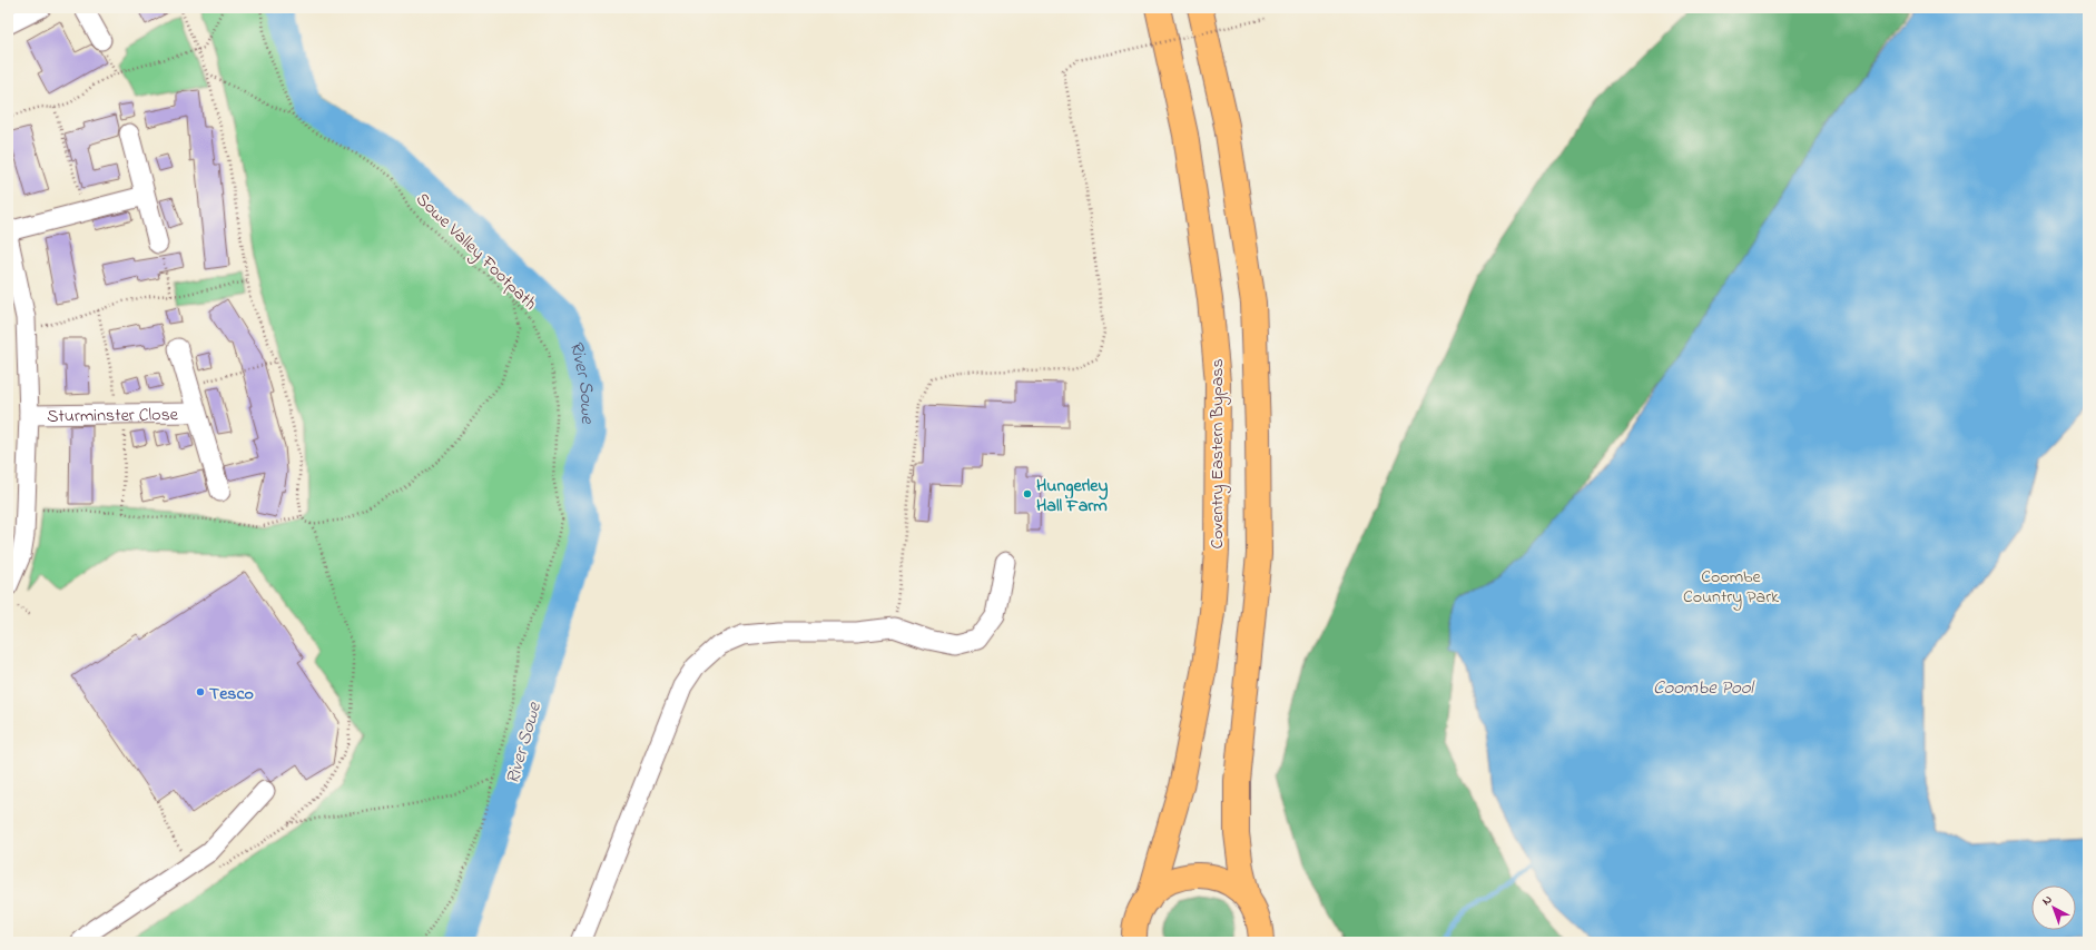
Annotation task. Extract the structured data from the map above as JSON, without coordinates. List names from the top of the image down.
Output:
{
  "streets": {
    "highway": ["Coventry Eastern Bypass"],
    "street": ["Sturminster Close"],
    "path": ["Sowe Valley Footpath"]
  },
  "water": ["River Sowe", "Coombe Pool"],
  "parks": ["Coombe Country Park"],
  "places": ["Hungerley Hall Farm", "Tesco"],
  "north": "top left"
}
